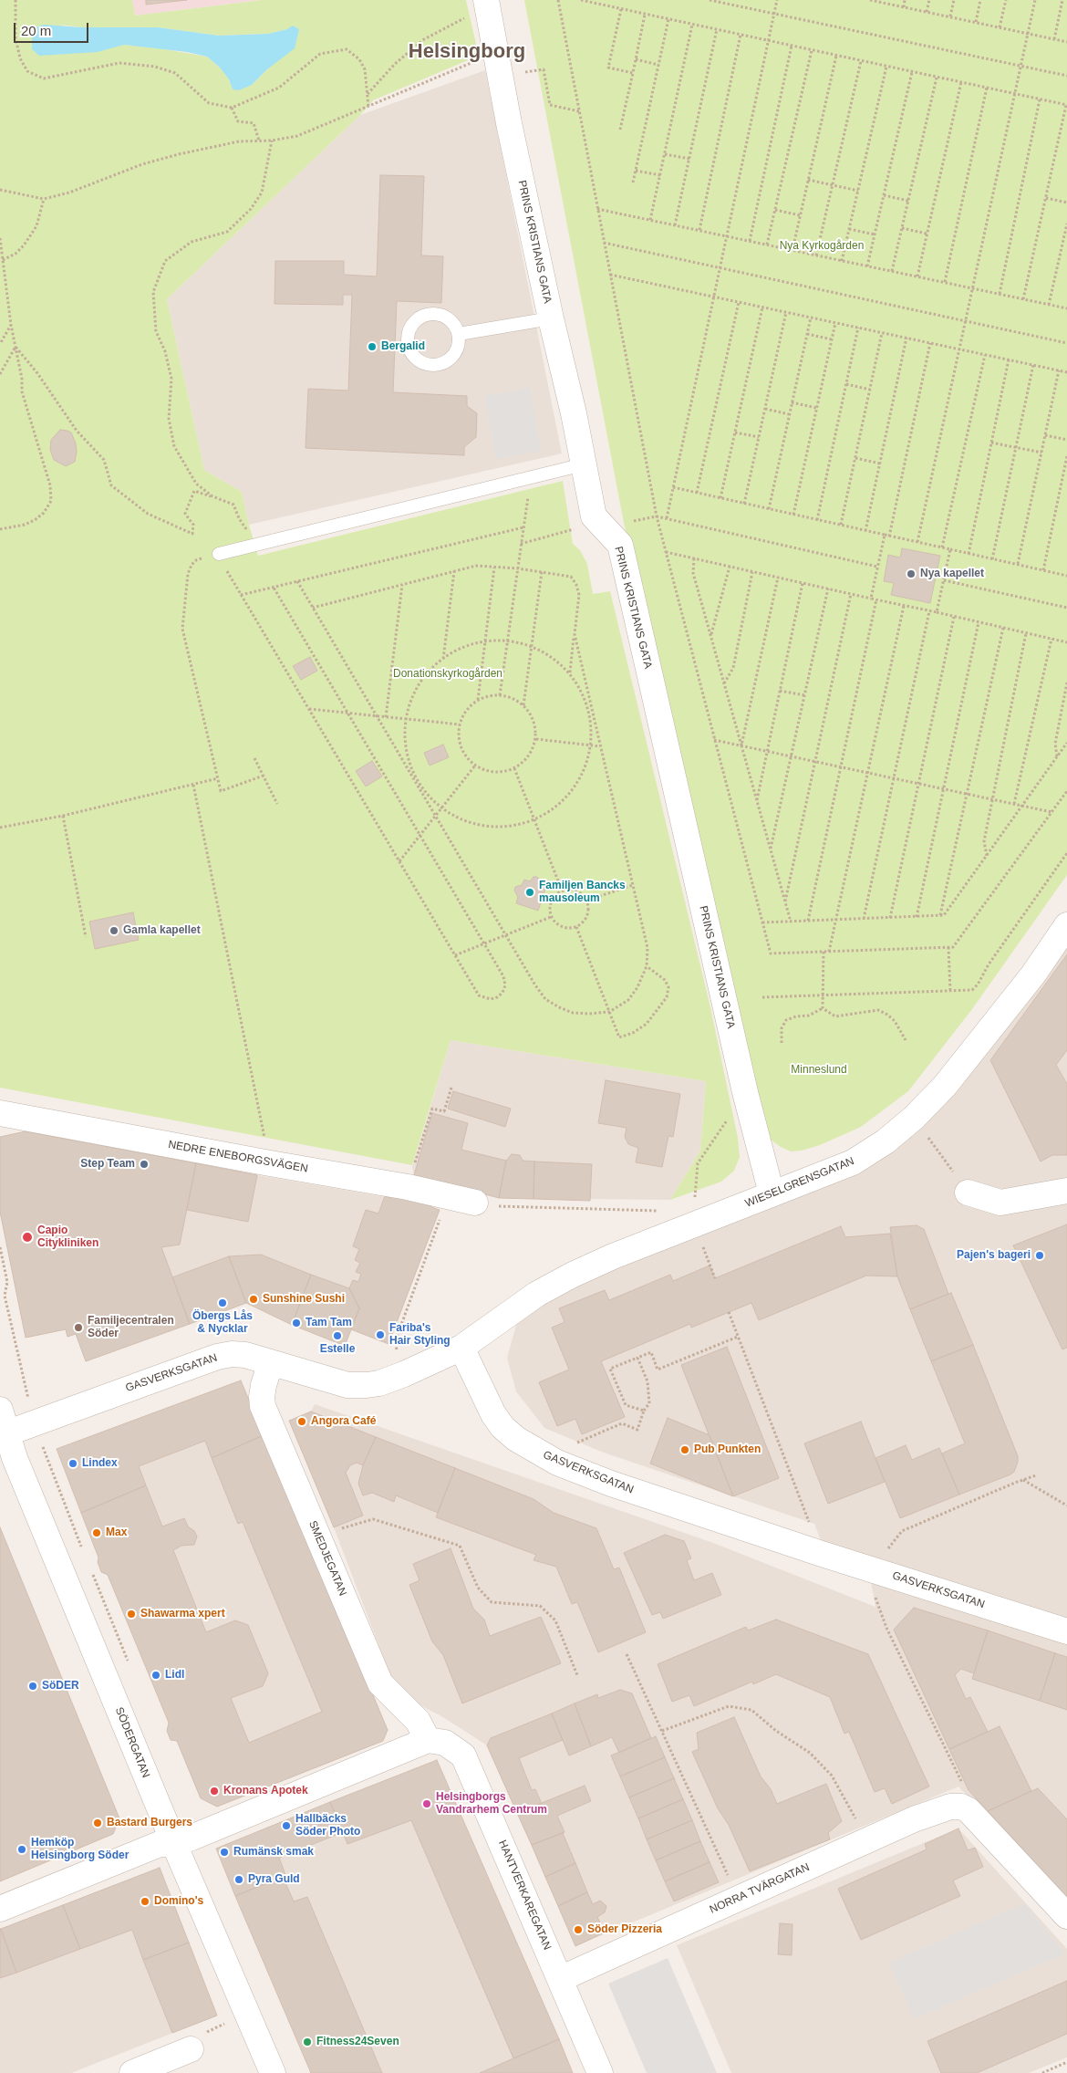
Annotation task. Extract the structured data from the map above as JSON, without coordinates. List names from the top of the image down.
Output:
{
  "streets": {
    "street": [
      "PRINS KRISTIANS GATA",
      "NEDRE ENEBORGSVÄGEN",
      "WIESELGRENSGATAN",
      "GASVERKSGATAN",
      "SMEDJEGATAN",
      "SÖDERGATAN",
      "NORRA TVÄRGATAN",
      "HANTVERKAREGATAN"
    ]
  },
  "crossings": [
    ["PRINS KRISTIANS GATA", "WIESELGRENSGATAN"],
    ["WIESELGRENSGATAN", "GASVERKSGATAN"],
    ["GASVERKSGATAN", "SMEDJEGATAN"],
    ["GASVERKSGATAN", "SÖDERGATAN"],
    ["SMEDJEGATAN", "HANTVERKAREGATAN"],
    ["NORRA TVÄRGATAN", "HANTVERKAREGATAN"]
  ],
  "districts": ["Helsingborg"],
  "parks": ["Nya Kyrkogården", "Donationskyrkogården", "Minneslund"],
  "places": [
    "Bergalid",
    "Nya kapellet",
    "Familjen Bancks mausoleum",
    "Gamla kapellet",
    "Step Team",
    "Capio Citykliniken",
    "Pajen's bageri",
    "Sunshine Sushi",
    "Öbergs Lås & Nycklar",
    "Tam Tam",
    "Familjecentralen Söder",
    "Fariba's Hair Styling",
    "Estelle",
    "Angora Café",
    "Pub Punkten",
    "Lindex",
    "Max",
    "Shawarma xpert",
    "Lidl",
    "SöDER",
    "Kronans Apotek",
    "Helsingborgs Vandrarhem Centrum",
    "Bastard Burgers",
    "Hallbäcks Söder Photo",
    "Hemköp Helsingborg Söder",
    "Rumänsk smak",
    "Pyra Guld",
    "Domino's",
    "Söder Pizzeria",
    "Fitness24Seven"
  ],
  "scale_bar": "20 m"
}
